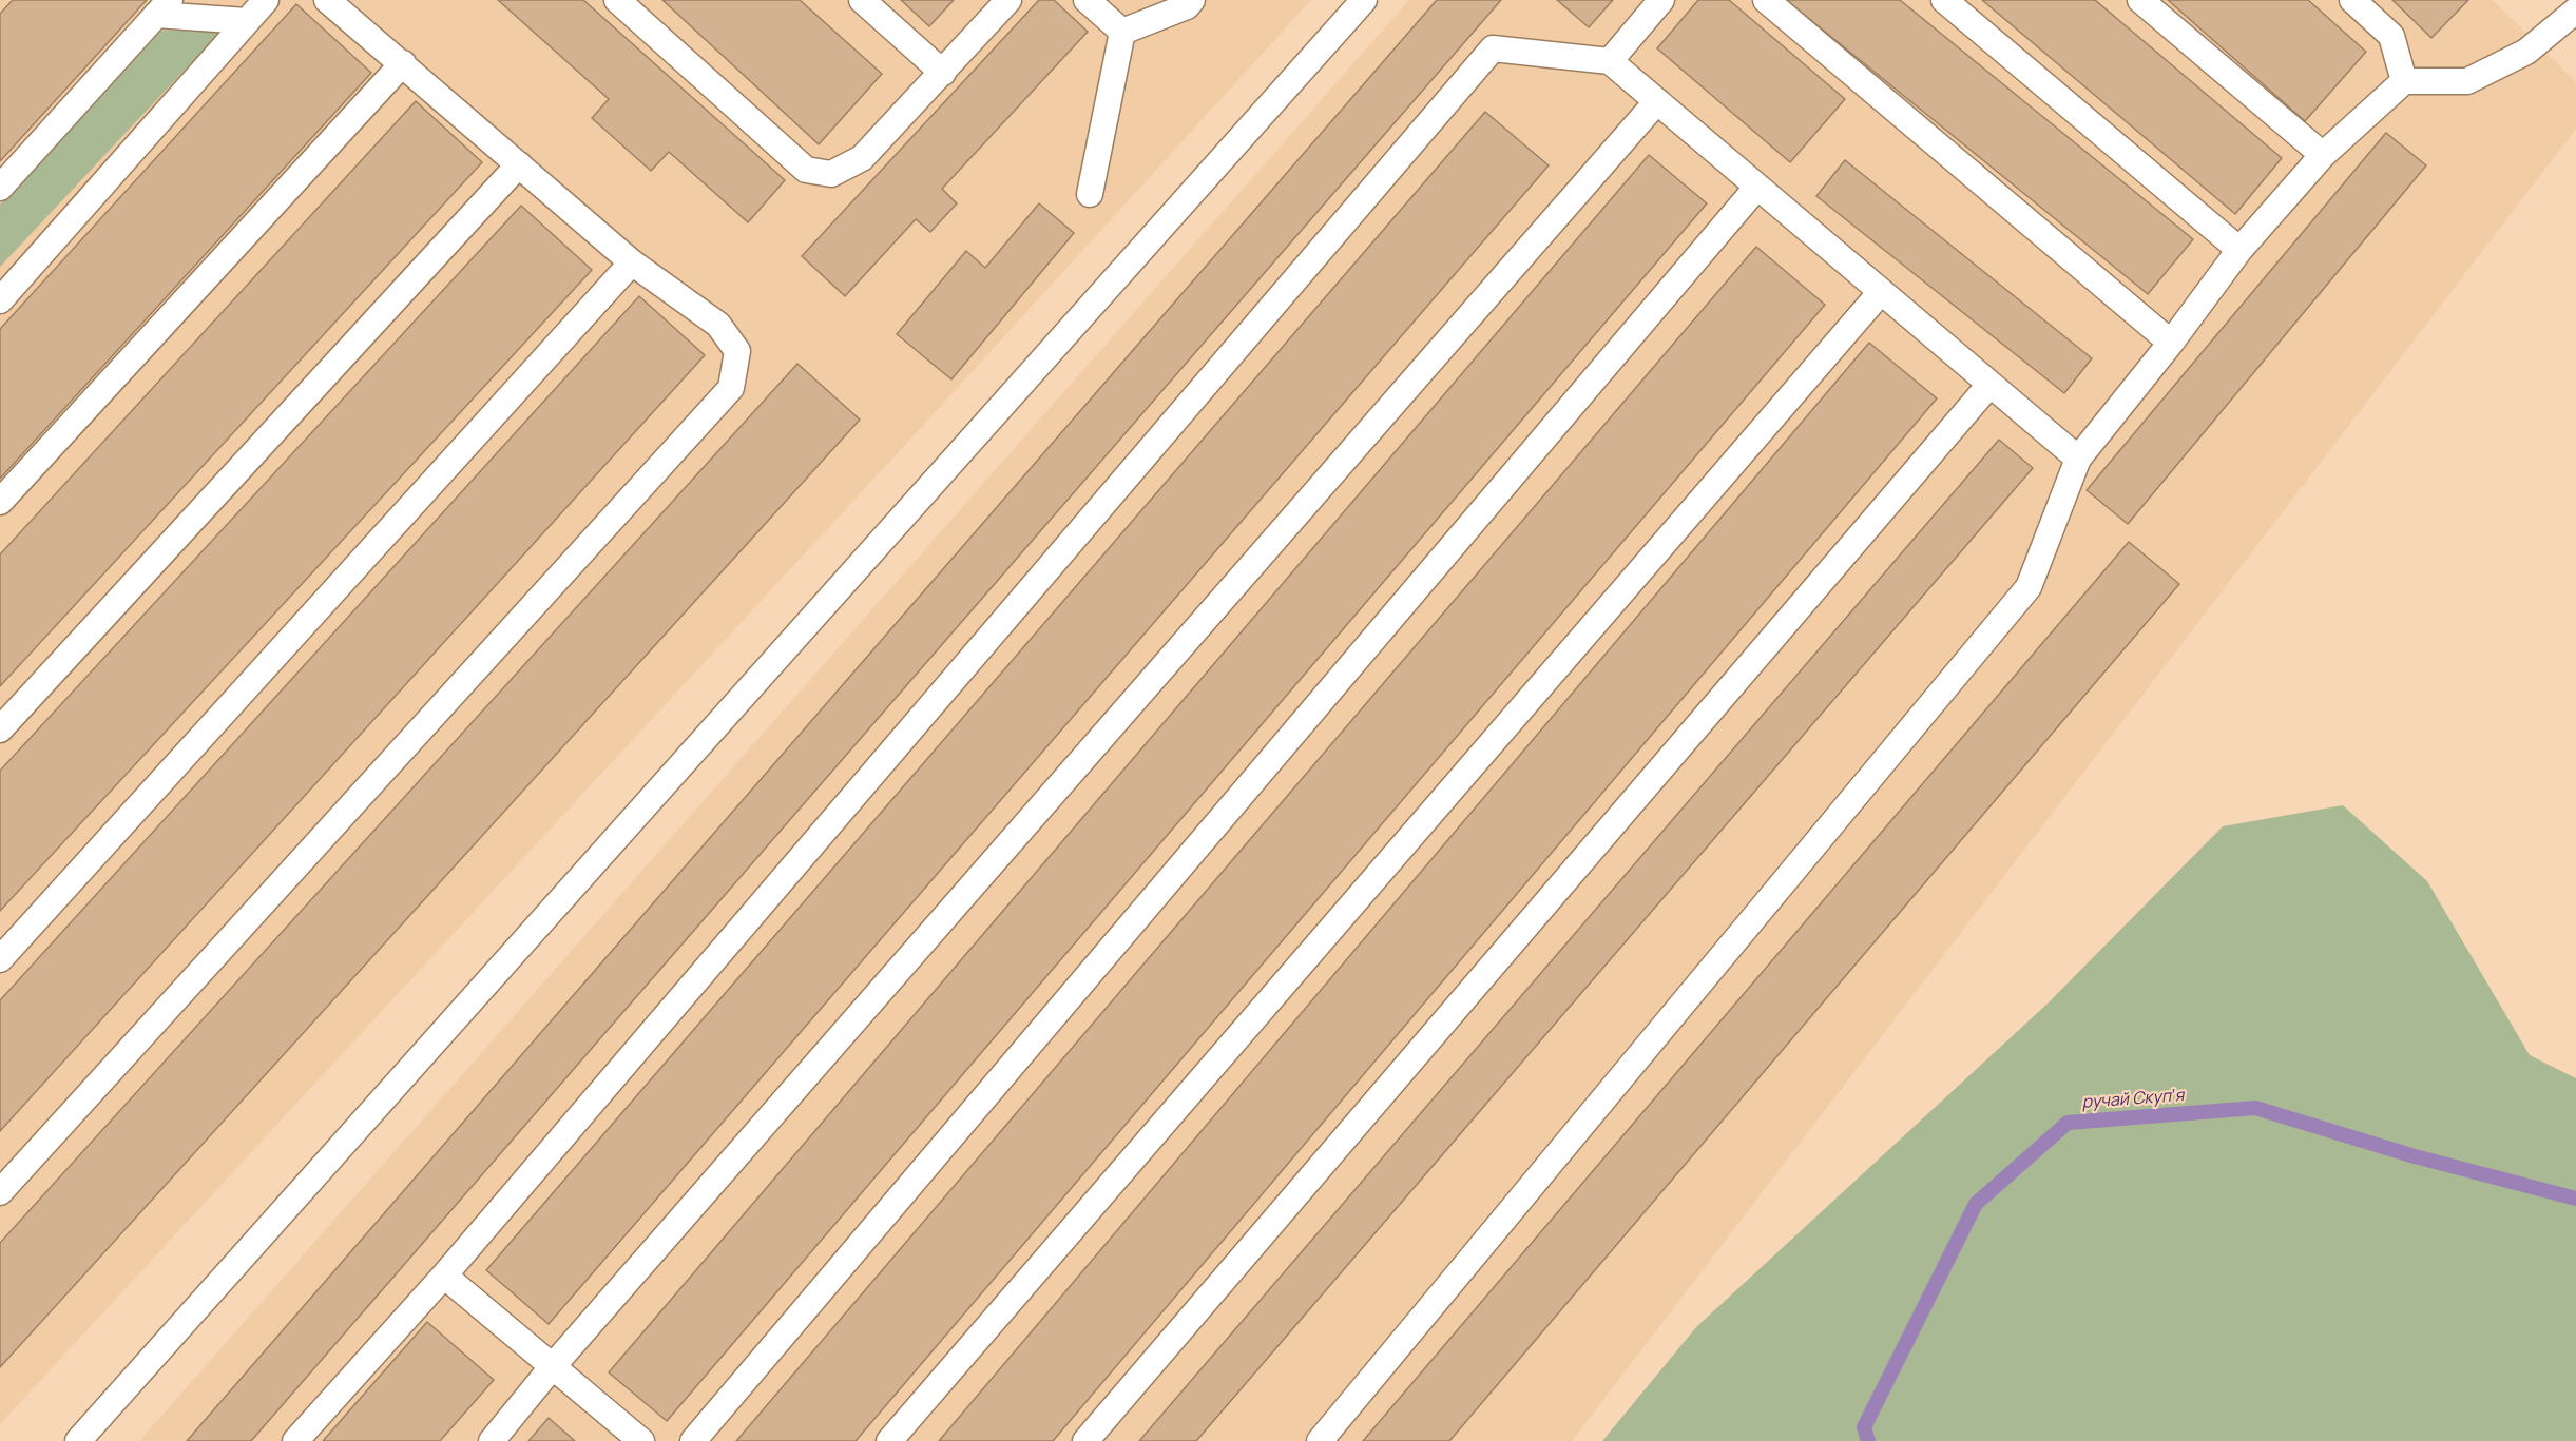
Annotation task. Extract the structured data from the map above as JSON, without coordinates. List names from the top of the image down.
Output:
{
  "water": ["ручай Скупʼя"]
}
